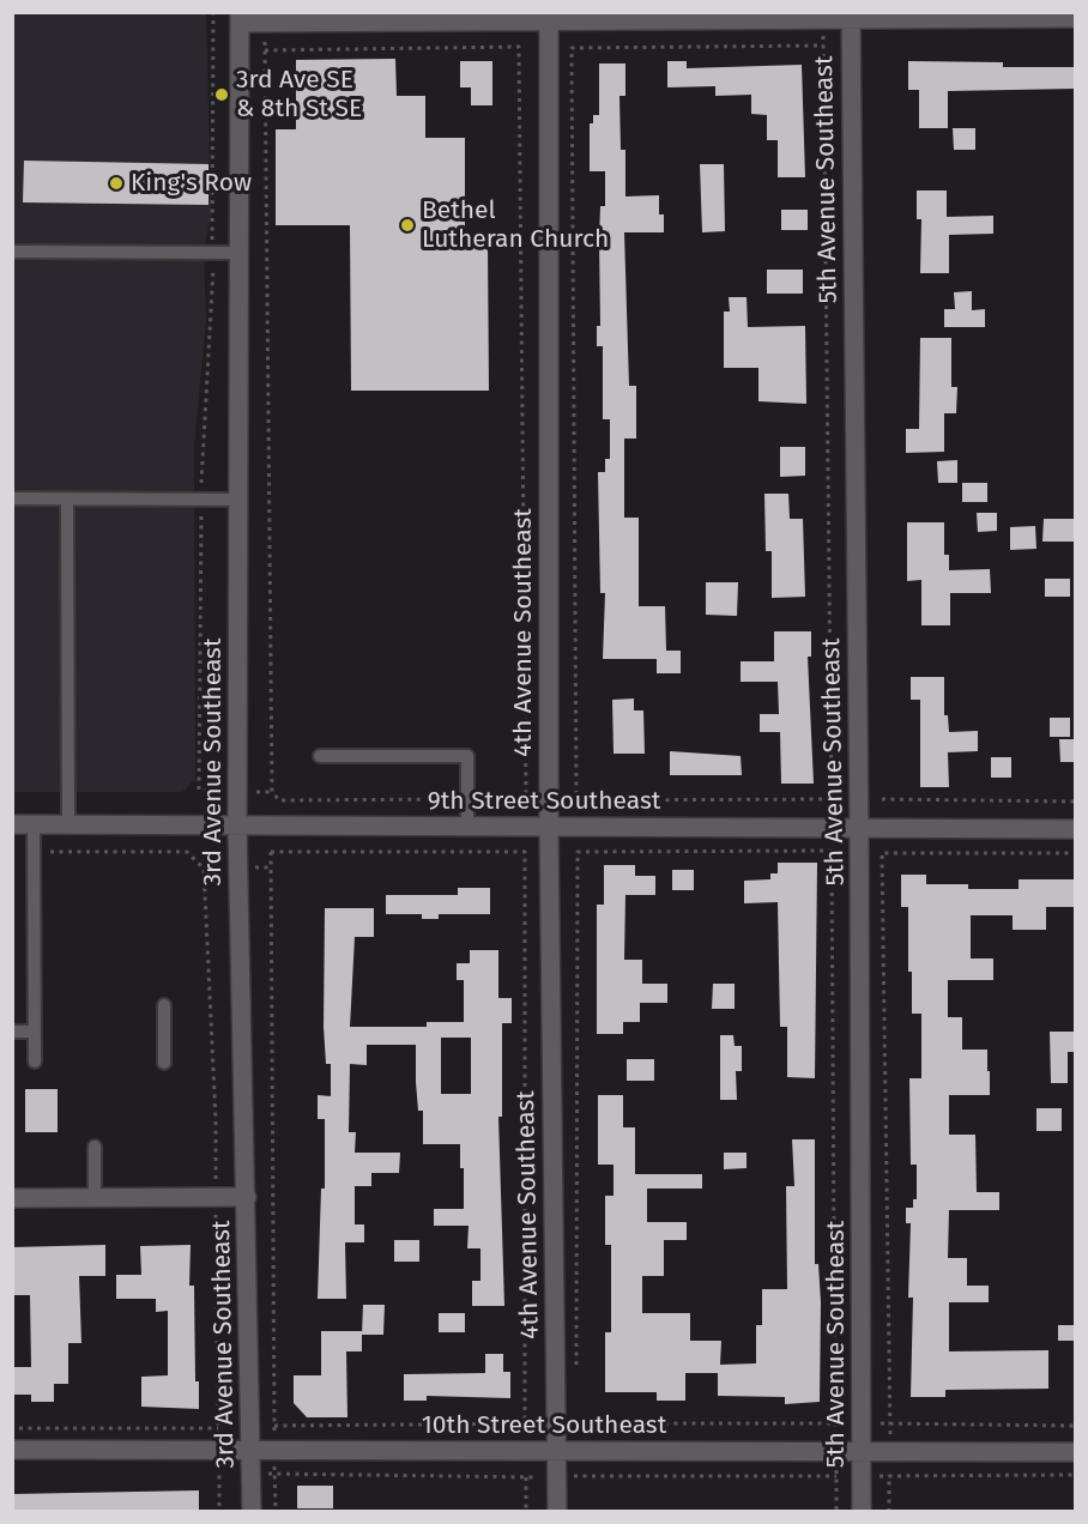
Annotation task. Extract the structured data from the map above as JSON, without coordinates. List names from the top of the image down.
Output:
{
  "streets": {
    "street": [
      "5th Avenue Southeast",
      "4th Avenue Southeast",
      "3rd Avenue Southeast",
      "9th Street Southeast",
      "10th Street Southeast"
    ]
  },
  "crossings": [
    ["5th Avenue Southeast", "9th Street Southeast"],
    ["5th Avenue Southeast", "10th Street Southeast"],
    ["4th Avenue Southeast", "9th Street Southeast"],
    ["4th Avenue Southeast", "10th Street Southeast"],
    ["3rd Avenue Southeast", "9th Street Southeast"],
    ["3rd Avenue Southeast", "10th Street Southeast"]
  ],
  "places": ["3rd Ave SE & 8th St SE", "King's Row", "Bethel Lutheran Church"]
}
